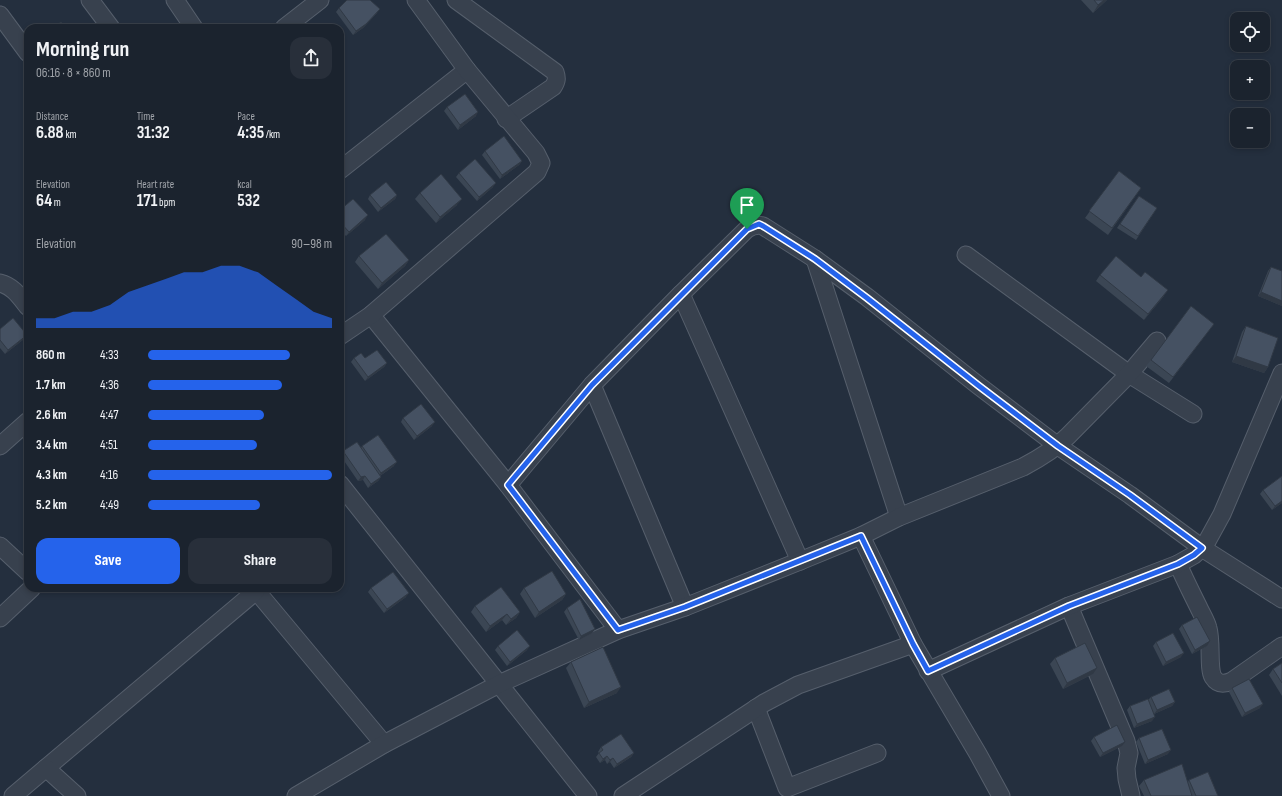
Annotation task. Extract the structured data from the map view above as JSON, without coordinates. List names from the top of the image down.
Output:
{
  "page": {
    "map_buttons": ["+", "−"],
    "heading": ["Morning run", "06:16 · 8 × 860 m"],
    "stats": [
      ["Distance", "6.88 km"],
      ["Time", "31:32"],
      ["Pace", "4:35 /km"],
      ["Elevation", "64 m"],
      ["Heart rate", "171 bpm"],
      ["kcal", "532"]
    ],
    "chart": ["Elevation", "90–98 m"],
    "list": [
      {
        "name": "860 m",
        "note": "4:33"
      },
      {
        "name": "1.7 km",
        "note": "4:36"
      },
      {
        "name": "2.6 km",
        "note": "4:47"
      },
      {
        "name": "3.4 km",
        "note": "4:51"
      },
      {
        "name": "4.3 km",
        "note": "4:16"
      },
      {
        "name": "5.2 km",
        "note": "4:49"
      }
    ],
    "buttons": ["Save", "Share"]
  }
}
